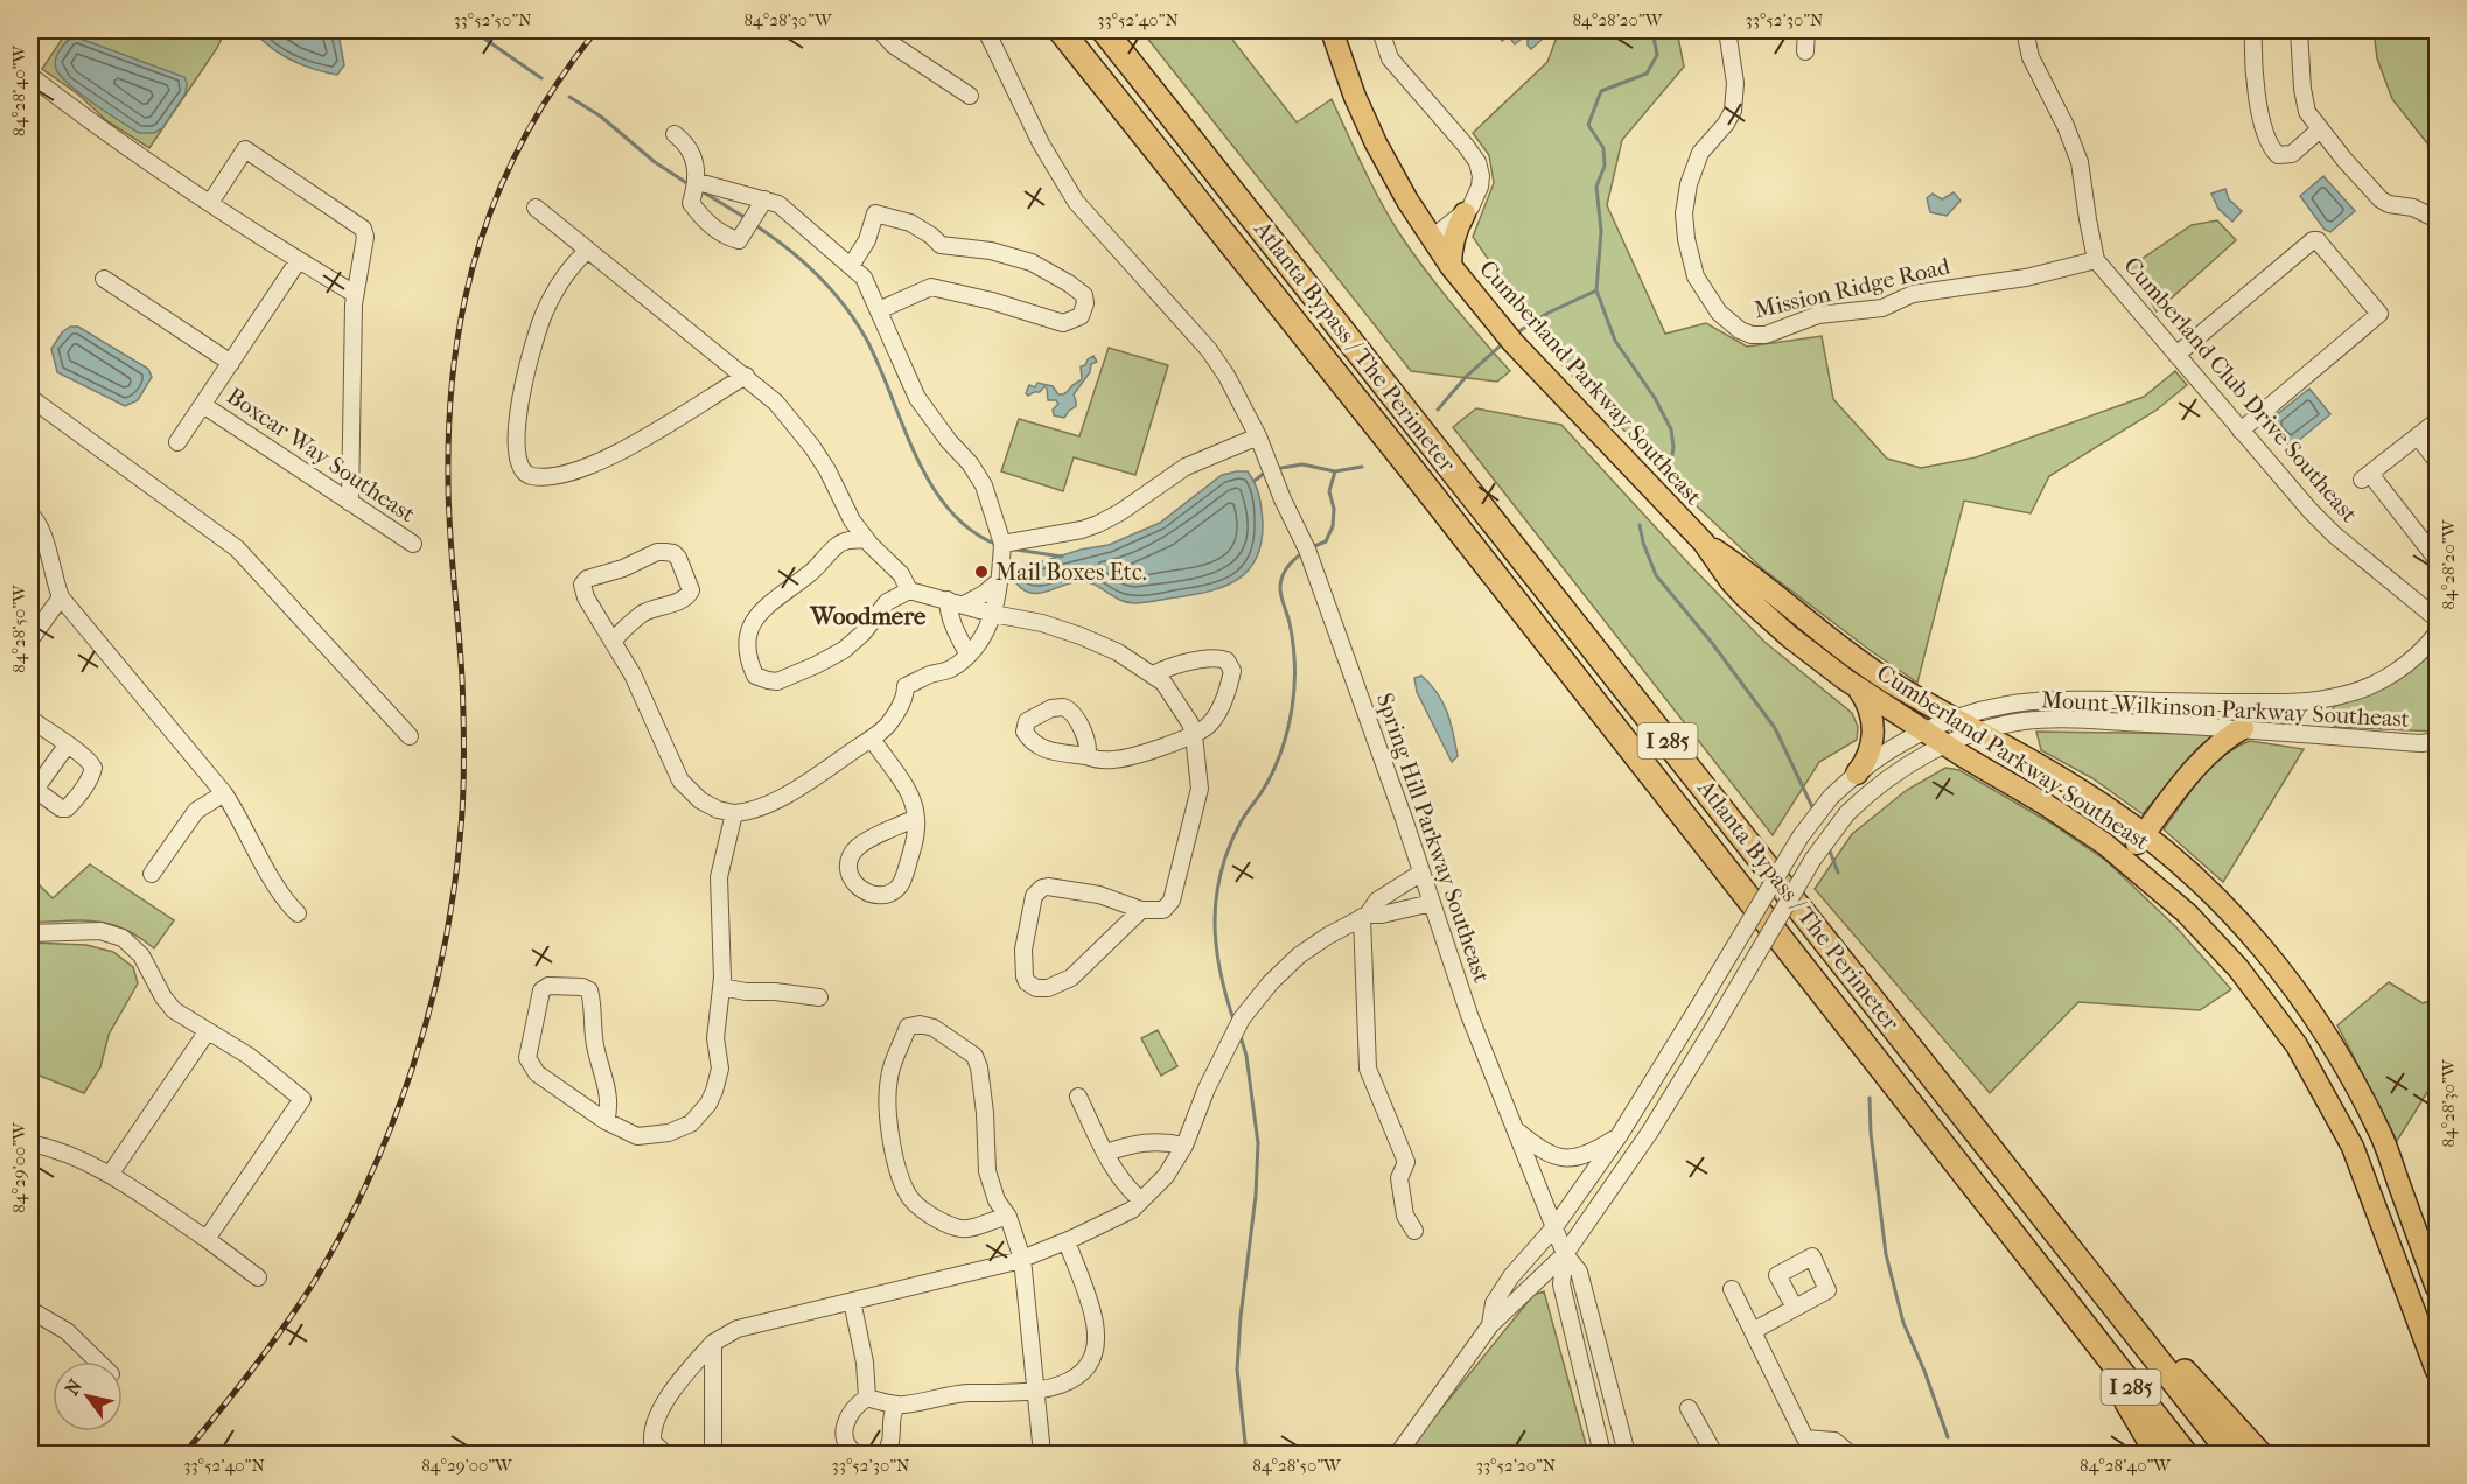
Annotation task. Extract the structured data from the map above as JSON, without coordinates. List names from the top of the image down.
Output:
{
  "streets": {
    "highway": ["Atlanta Bypass / The Perimeter", "I 285"],
    "main road": ["Cumberland Parkway Southeast"],
    "street": [
      "Mission Ridge Road",
      "Cumberland Club Drive Southeast",
      "Boxcar Way Southeast",
      "Mount Wilkinson Parkway Southeast",
      "Spring Hill Parkway Southeast"
    ]
  },
  "crossings": [
    ["Mission Ridge Road", "Cumberland Club Drive Southeast"],
    ["Cumberland Parkway Southeast", "Mount Wilkinson Parkway Southeast"],
    ["Mount Wilkinson Parkway Southeast", "Spring Hill Parkway Southeast"]
  ],
  "districts": ["Woodmere"],
  "places": ["Mail Boxes Etc."],
  "north": "top left",
  "coordinates": [
    "33°52'50\"N",
    "84°28'30\"W",
    "33°52'40\"N",
    "84°28'20\"W",
    "33°52'30\"N",
    "84°28'40\"W",
    "84°28'50\"W",
    "84°29'00\"W",
    "33°52'20\"N"
  ]
}
